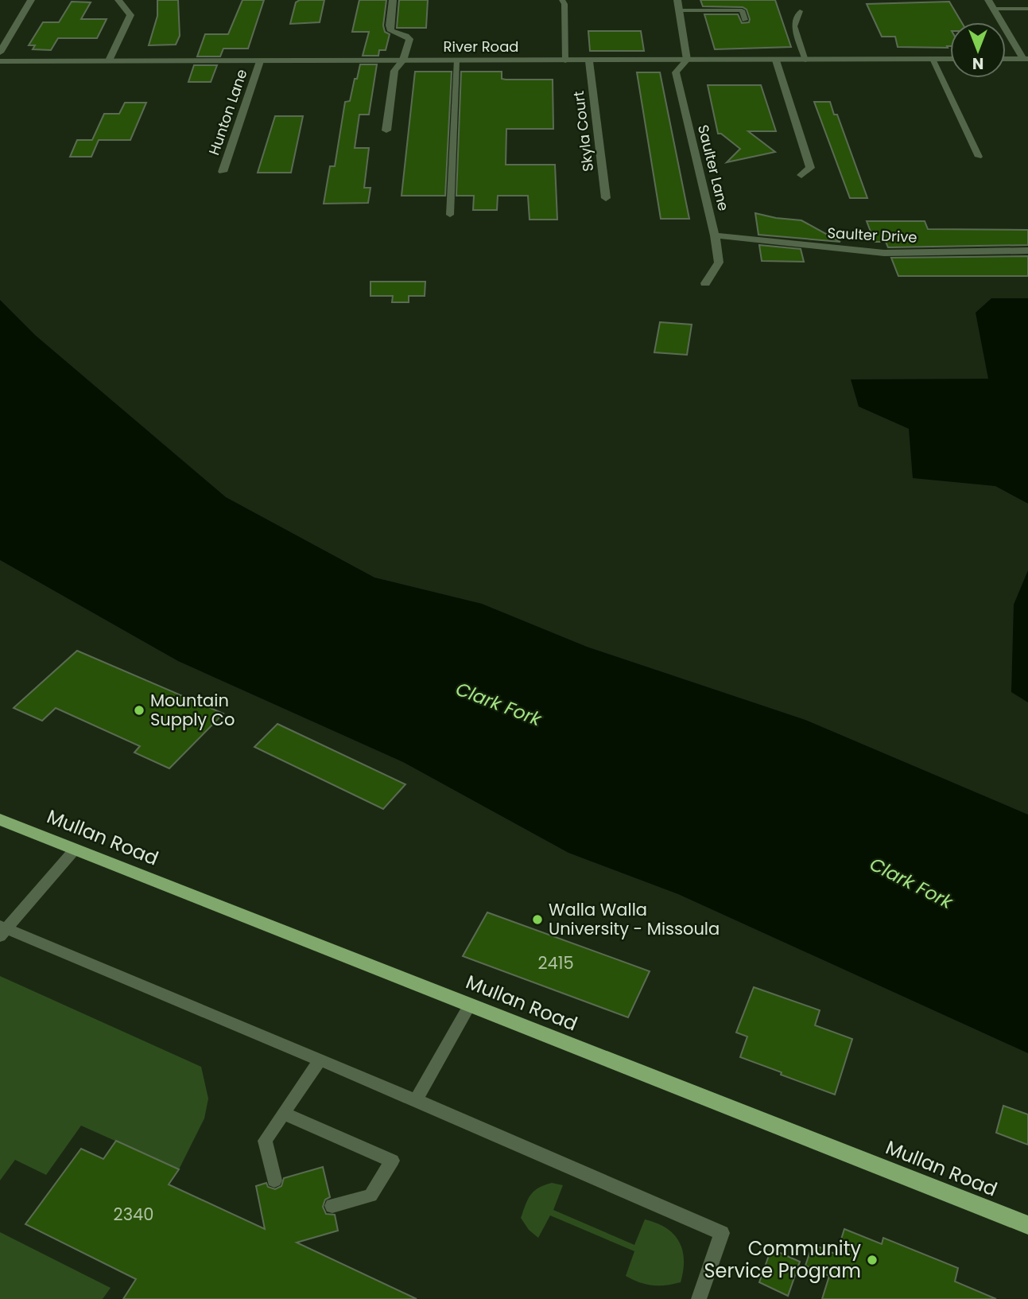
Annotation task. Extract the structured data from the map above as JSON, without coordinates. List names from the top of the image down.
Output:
{
  "streets": {
    "main road": ["Mullan Road"],
    "street": [
      "River Road",
      "Hunton Lane",
      "Skyla Court",
      "Saulter Lane",
      "Saulter Drive"
    ]
  },
  "crossings": [
    ["River Road", "Hunton Lane"],
    ["River Road", "Skyla Court"],
    ["River Road", "Saulter Lane"],
    ["Saulter Lane", "Saulter Drive"]
  ],
  "water": ["Clark Fork"],
  "places": ["Mountain Supply Co", "Walla Walla University - Missoula", "Community Service Program"],
  "house_numbers": ["2415", "2340"],
  "north": "bottom"
}
